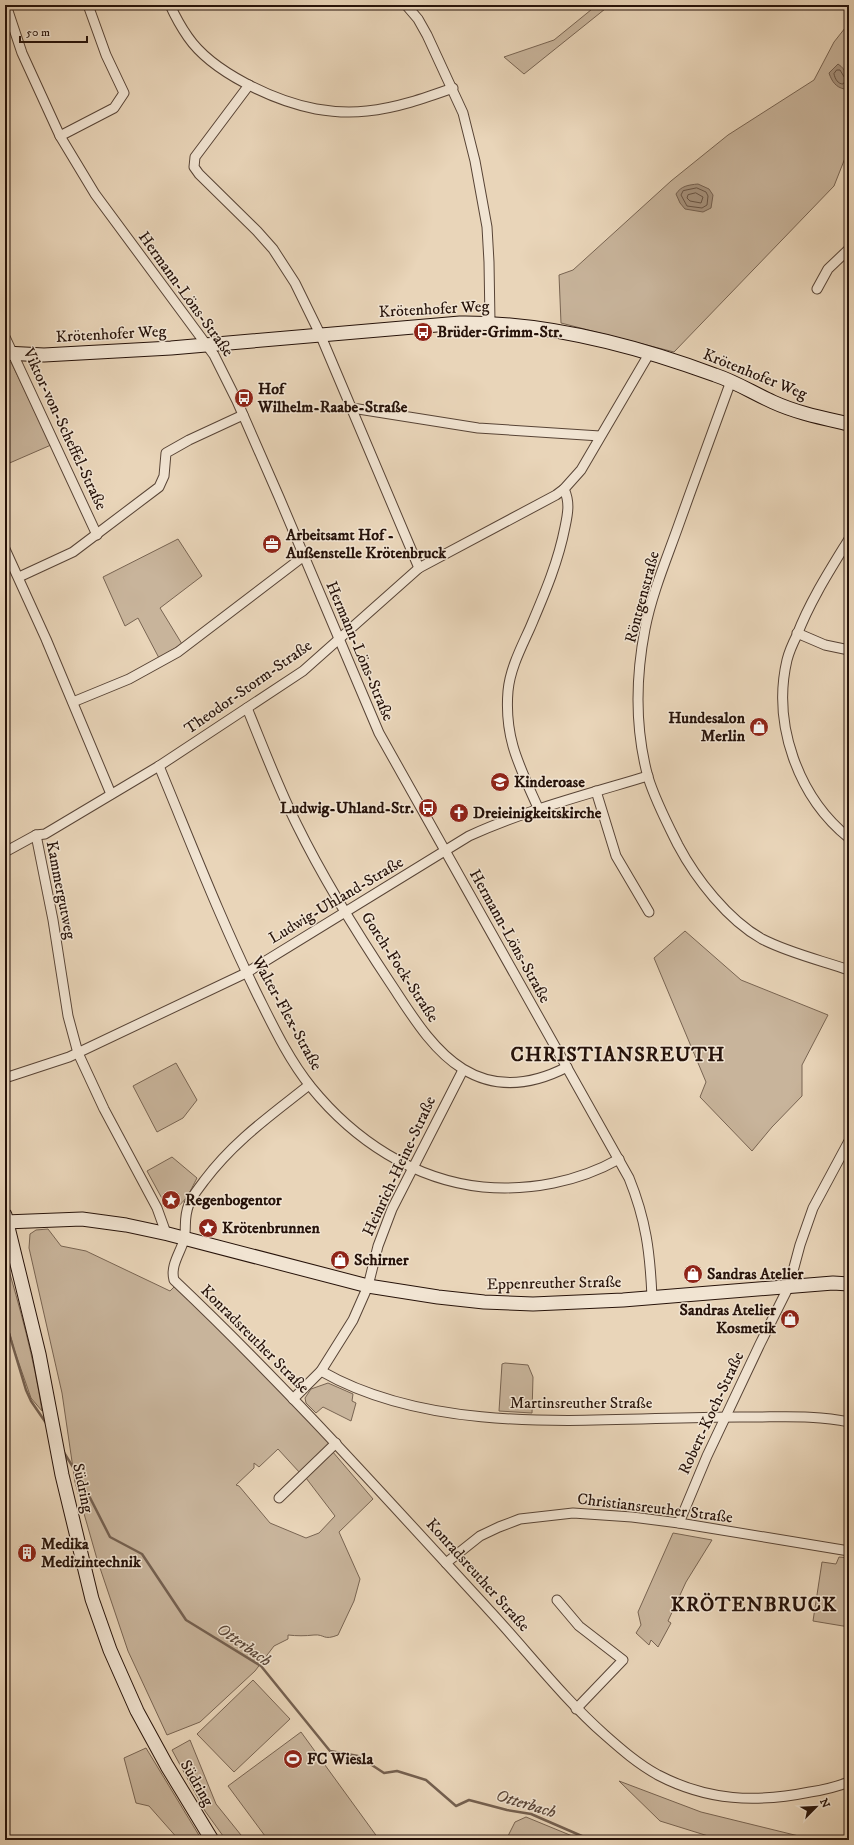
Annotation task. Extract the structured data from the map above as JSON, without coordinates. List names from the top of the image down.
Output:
{
  "streets": {
    "street": [
      "Hermann-Löns-Straße",
      "Krötenhofer Weg",
      "Viktor-von-Scheffel-Straße",
      "Röntgenstraße",
      "Theodor-Storm-Straße",
      "Kammergutweg",
      "Ludwig-Uhland-Straße",
      "Gorch-Fock-Straße",
      "Walter-Flex-Straße",
      "Heinrich-Heine-Straße",
      "Eppenreuther Straße",
      "Konradsreuther Straße",
      "Martinsreuther Straße",
      "Robert-Koch-Straße",
      "Südring",
      "Christiansreuther Straße"
    ]
  },
  "crossings": [
    ["Hermann-Löns-Straße", "Krötenhofer Weg"],
    ["Hermann-Löns-Straße", "Theodor-Storm-Straße"],
    ["Hermann-Löns-Straße", "Ludwig-Uhland-Straße"],
    ["Hermann-Löns-Straße", "Gorch-Fock-Straße"],
    ["Hermann-Löns-Straße", "Walter-Flex-Straße"],
    ["Hermann-Löns-Straße", "Eppenreuther Straße"],
    ["Krötenhofer Weg", "Viktor-von-Scheffel-Straße"],
    ["Krötenhofer Weg", "Röntgenstraße"],
    ["Krötenhofer Weg", "Theodor-Storm-Straße"],
    ["Röntgenstraße", "Ludwig-Uhland-Straße"],
    ["Theodor-Storm-Straße", "Kammergutweg"],
    ["Theodor-Storm-Straße", "Gorch-Fock-Straße"],
    ["Theodor-Storm-Straße", "Walter-Flex-Straße"],
    ["Kammergutweg", "Ludwig-Uhland-Straße"],
    ["Kammergutweg", "Eppenreuther Straße"],
    ["Ludwig-Uhland-Straße", "Gorch-Fock-Straße"],
    ["Ludwig-Uhland-Straße", "Walter-Flex-Straße"],
    ["Gorch-Fock-Straße", "Heinrich-Heine-Straße"],
    ["Walter-Flex-Straße", "Heinrich-Heine-Straße"],
    ["Walter-Flex-Straße", "Konradsreuther Straße"],
    ["Heinrich-Heine-Straße", "Eppenreuther Straße"],
    ["Heinrich-Heine-Straße", "Konradsreuther Straße"],
    ["Heinrich-Heine-Straße", "Martinsreuther Straße"],
    ["Eppenreuther Straße", "Konradsreuther Straße"],
    ["Eppenreuther Straße", "Robert-Koch-Straße"],
    ["Eppenreuther Straße", "Südring"],
    ["Konradsreuther Straße", "Christiansreuther Straße"],
    ["Martinsreuther Straße", "Robert-Koch-Straße"],
    ["Robert-Koch-Straße", "Christiansreuther Straße"]
  ],
  "districts": ["CHRISTIANSREUTH", "KRÖTENBRUCK"],
  "water": ["Otterbach"],
  "places": {
    "bus stop": ["Brüder-Grimm-Str.", "Hof Wilhelm-Raabe-Straße", "Ludwig-Uhland-Str."],
    "office": ["Arbeitsamt Hof - Außenstelle Krötenbruck"],
    "shop": [
      "Hundesalon Merlin",
      "Schirner",
      "Sandras Atelier",
      "Sandras Atelier Kosmetik"
    ],
    "school or university": ["Kinderoase"],
    "church": ["Dreieinigkeitskirche"],
    "place": ["Regenbogentor", "Krötenbrunnen"],
    "building": ["Medika Medizintechnik"],
    "sports": ["FC Wiesla"]
  },
  "scale_bar": "50 m",
  "north": "top right"
}
